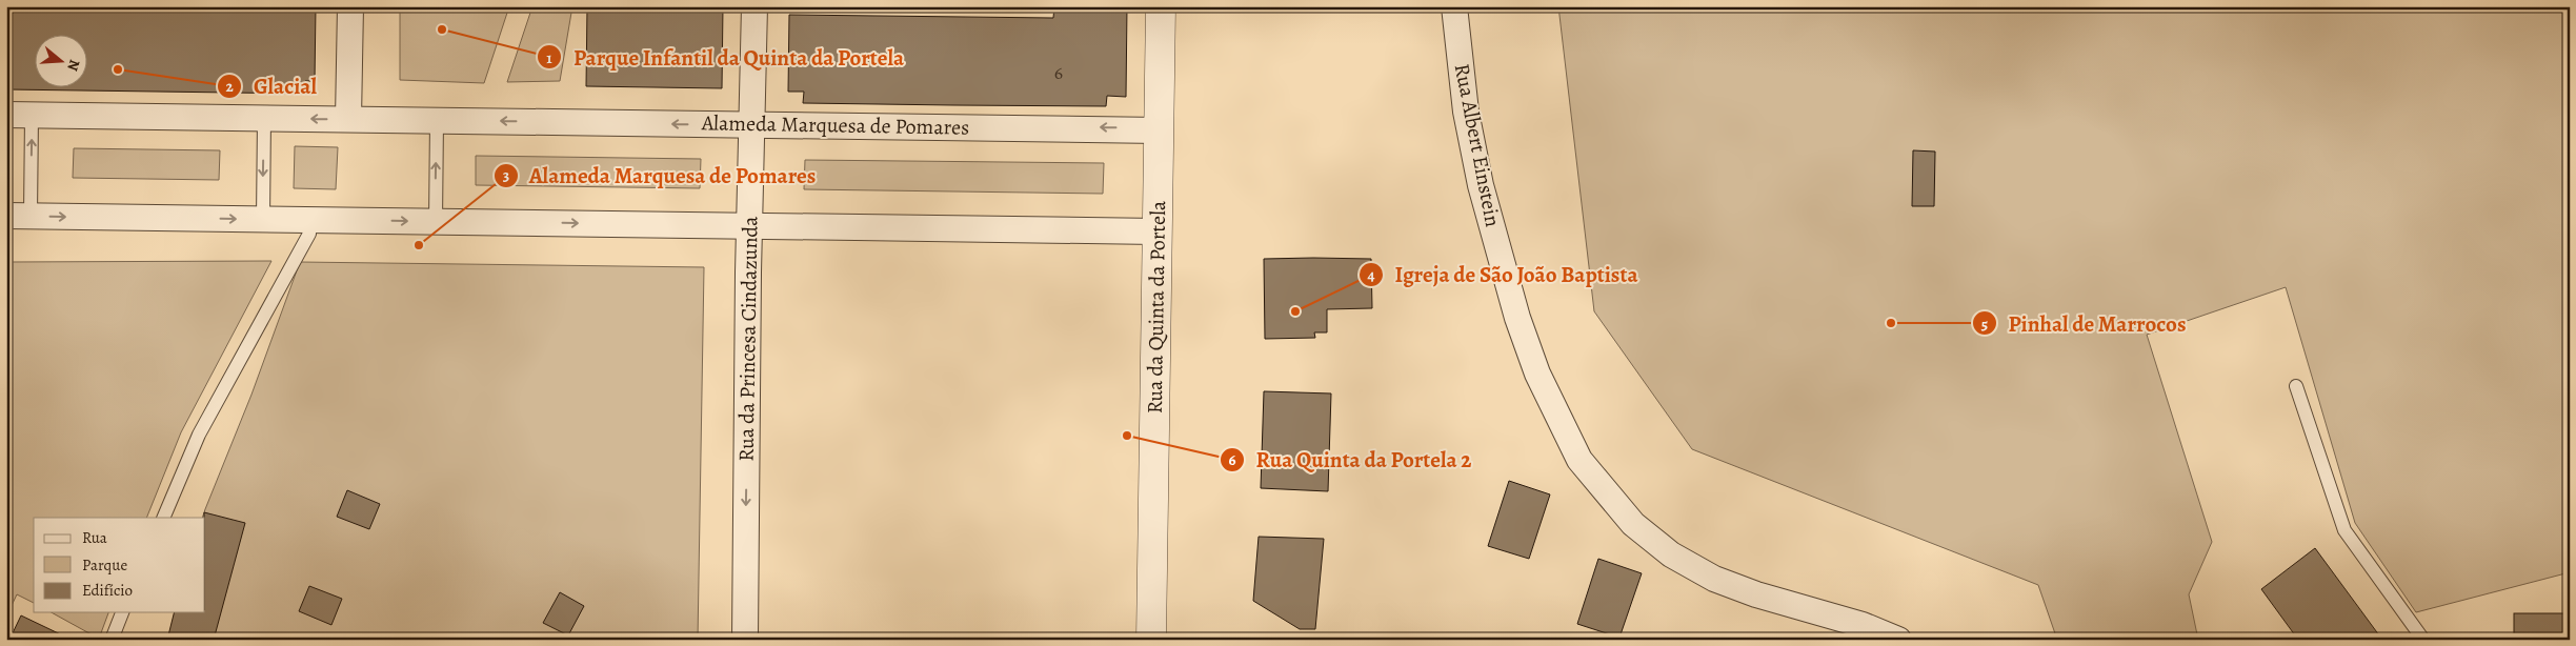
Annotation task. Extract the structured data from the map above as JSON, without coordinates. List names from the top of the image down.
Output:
{
  "streets": {
    "street": [
      "Alameda Marquesa de Pomares",
      "Rua Albert Einstein",
      "Rua da Quinta da Portela",
      "Rua da Princesa Cindazunda"
    ]
  },
  "crossings": [
    ["Alameda Marquesa de Pomares", "Rua da Quinta da Portela"],
    ["Alameda Marquesa de Pomares", "Rua da Princesa Cindazunda"]
  ],
  "one_way": ["Rua da Princesa Cindazunda"],
  "places": [
    "Parque Infantil da Quinta da Portela",
    "Glacial",
    "Alameda Marquesa de Pomares",
    "Igreja de São João Baptista",
    "Pinhal de Marrocos",
    "Rua Quinta da Portela 2"
  ],
  "house_numbers": ["6"],
  "legend": ["Rua", "Parque", "Edifício"],
  "north": "right"
}
